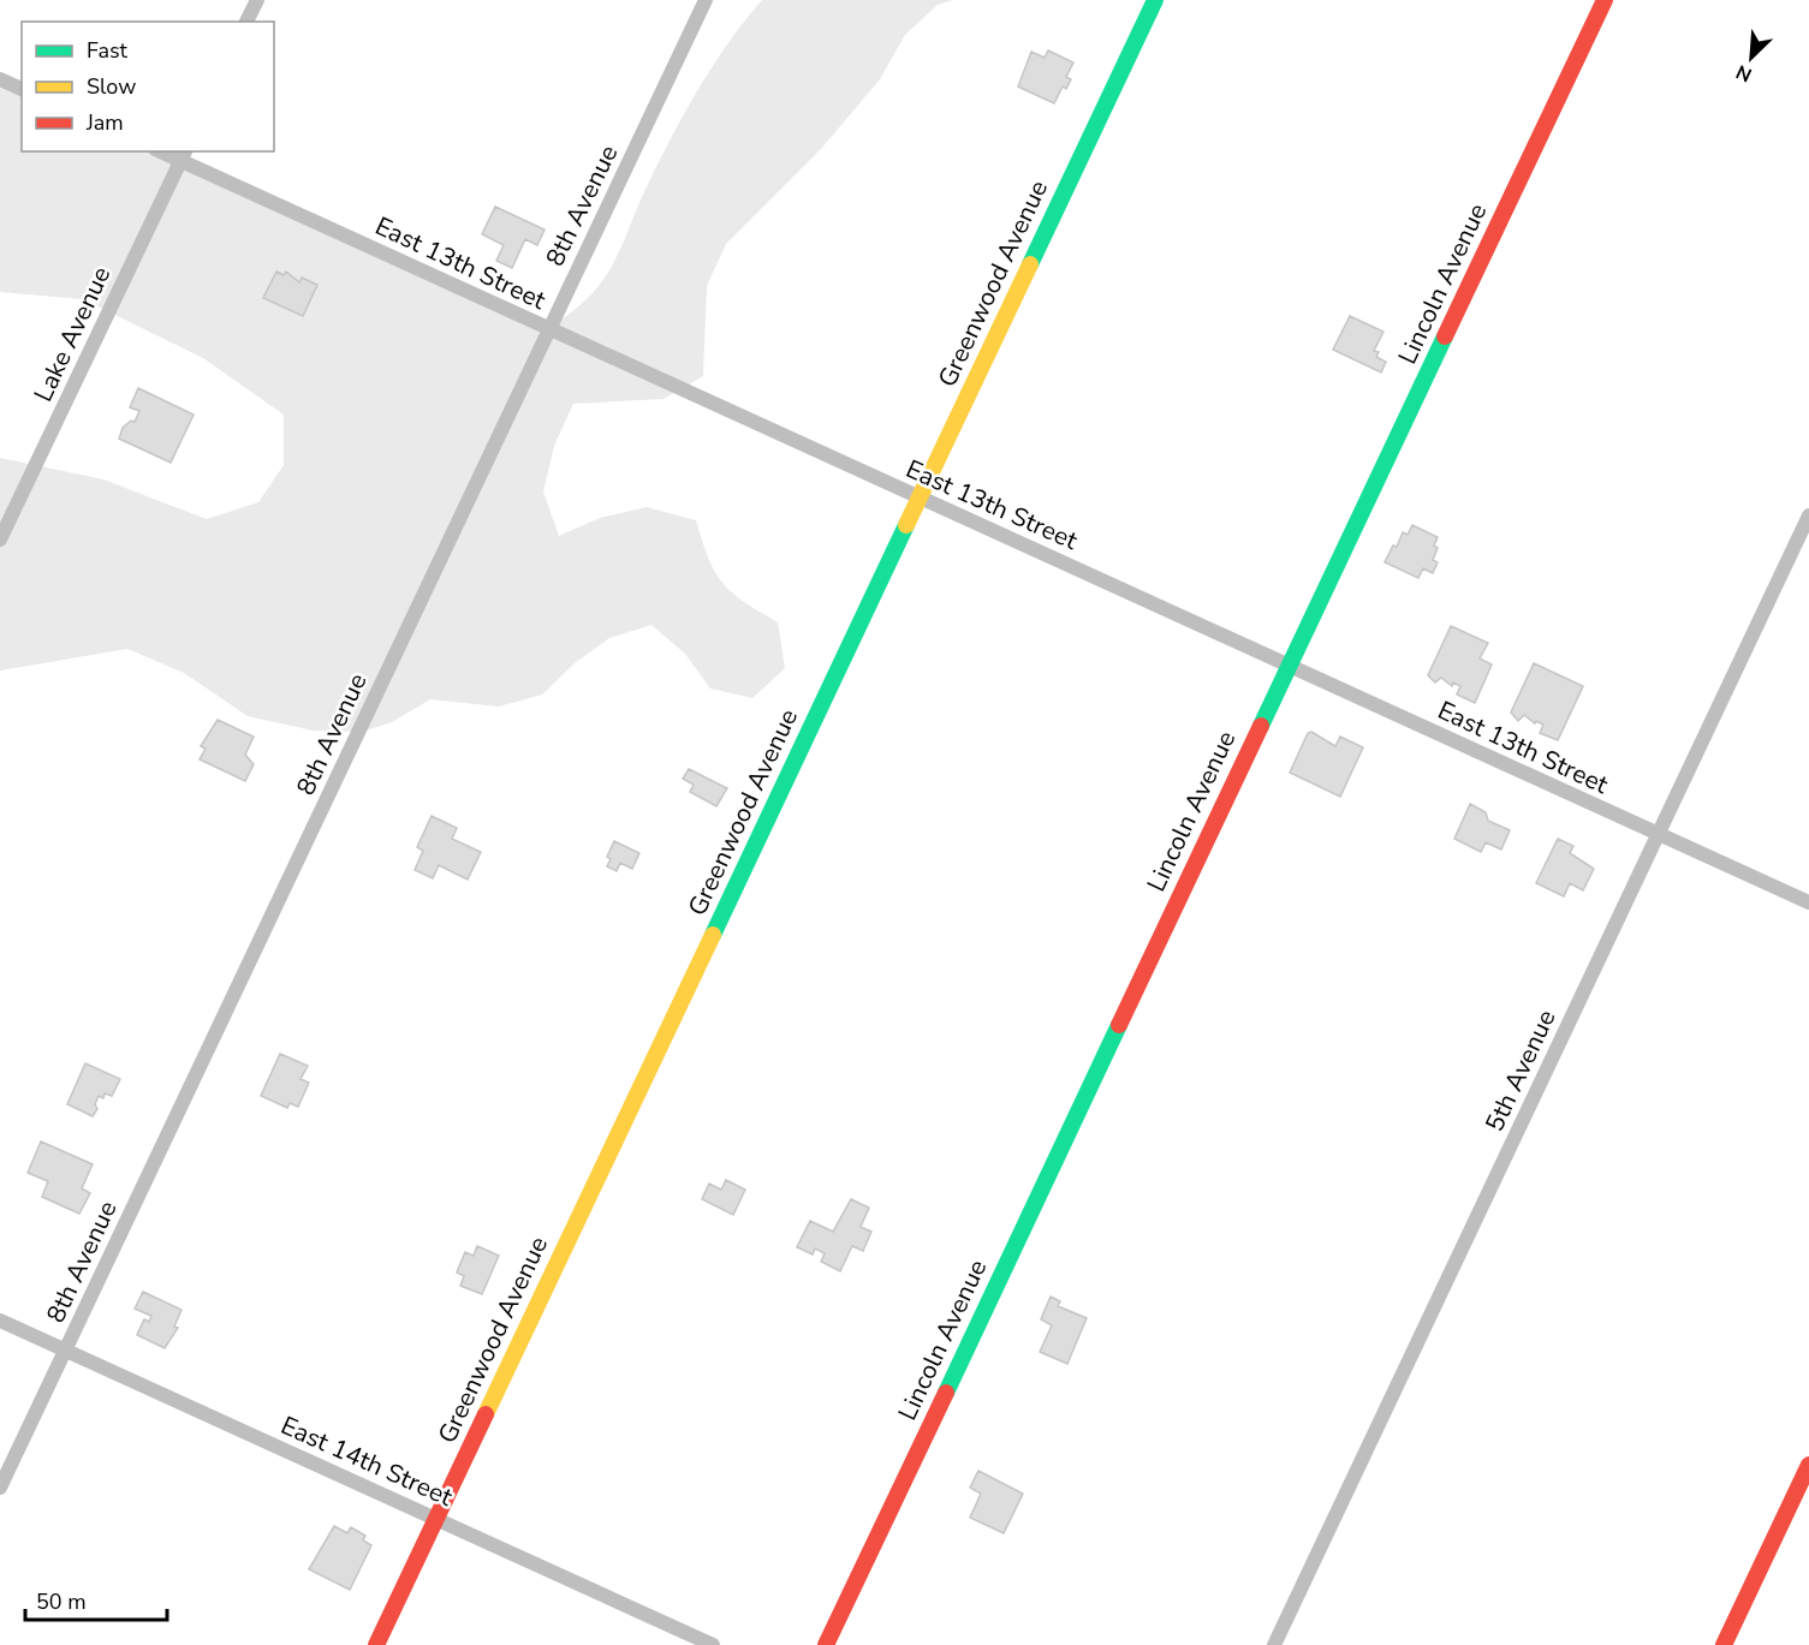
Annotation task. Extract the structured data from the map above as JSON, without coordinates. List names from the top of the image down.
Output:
{
  "streets": {
    "street": [
      "8th Avenue",
      "East 13th Street",
      "Greenwood Avenue",
      "Lincoln Avenue",
      "Lake Avenue",
      "5th Avenue",
      "East 14th Street"
    ]
  },
  "crossings": [
    ["8th Avenue", "East 13th Street"],
    ["8th Avenue", "East 14th Street"],
    ["East 13th Street", "Greenwood Avenue"],
    ["East 13th Street", "Lincoln Avenue"],
    ["East 13th Street", "Lake Avenue"],
    ["East 13th Street", "5th Avenue"],
    ["Greenwood Avenue", "East 14th Street"]
  ],
  "legend": ["Fast", "Slow", "Jam"],
  "scale_bar": "50 m",
  "north": "bottom left"
}
